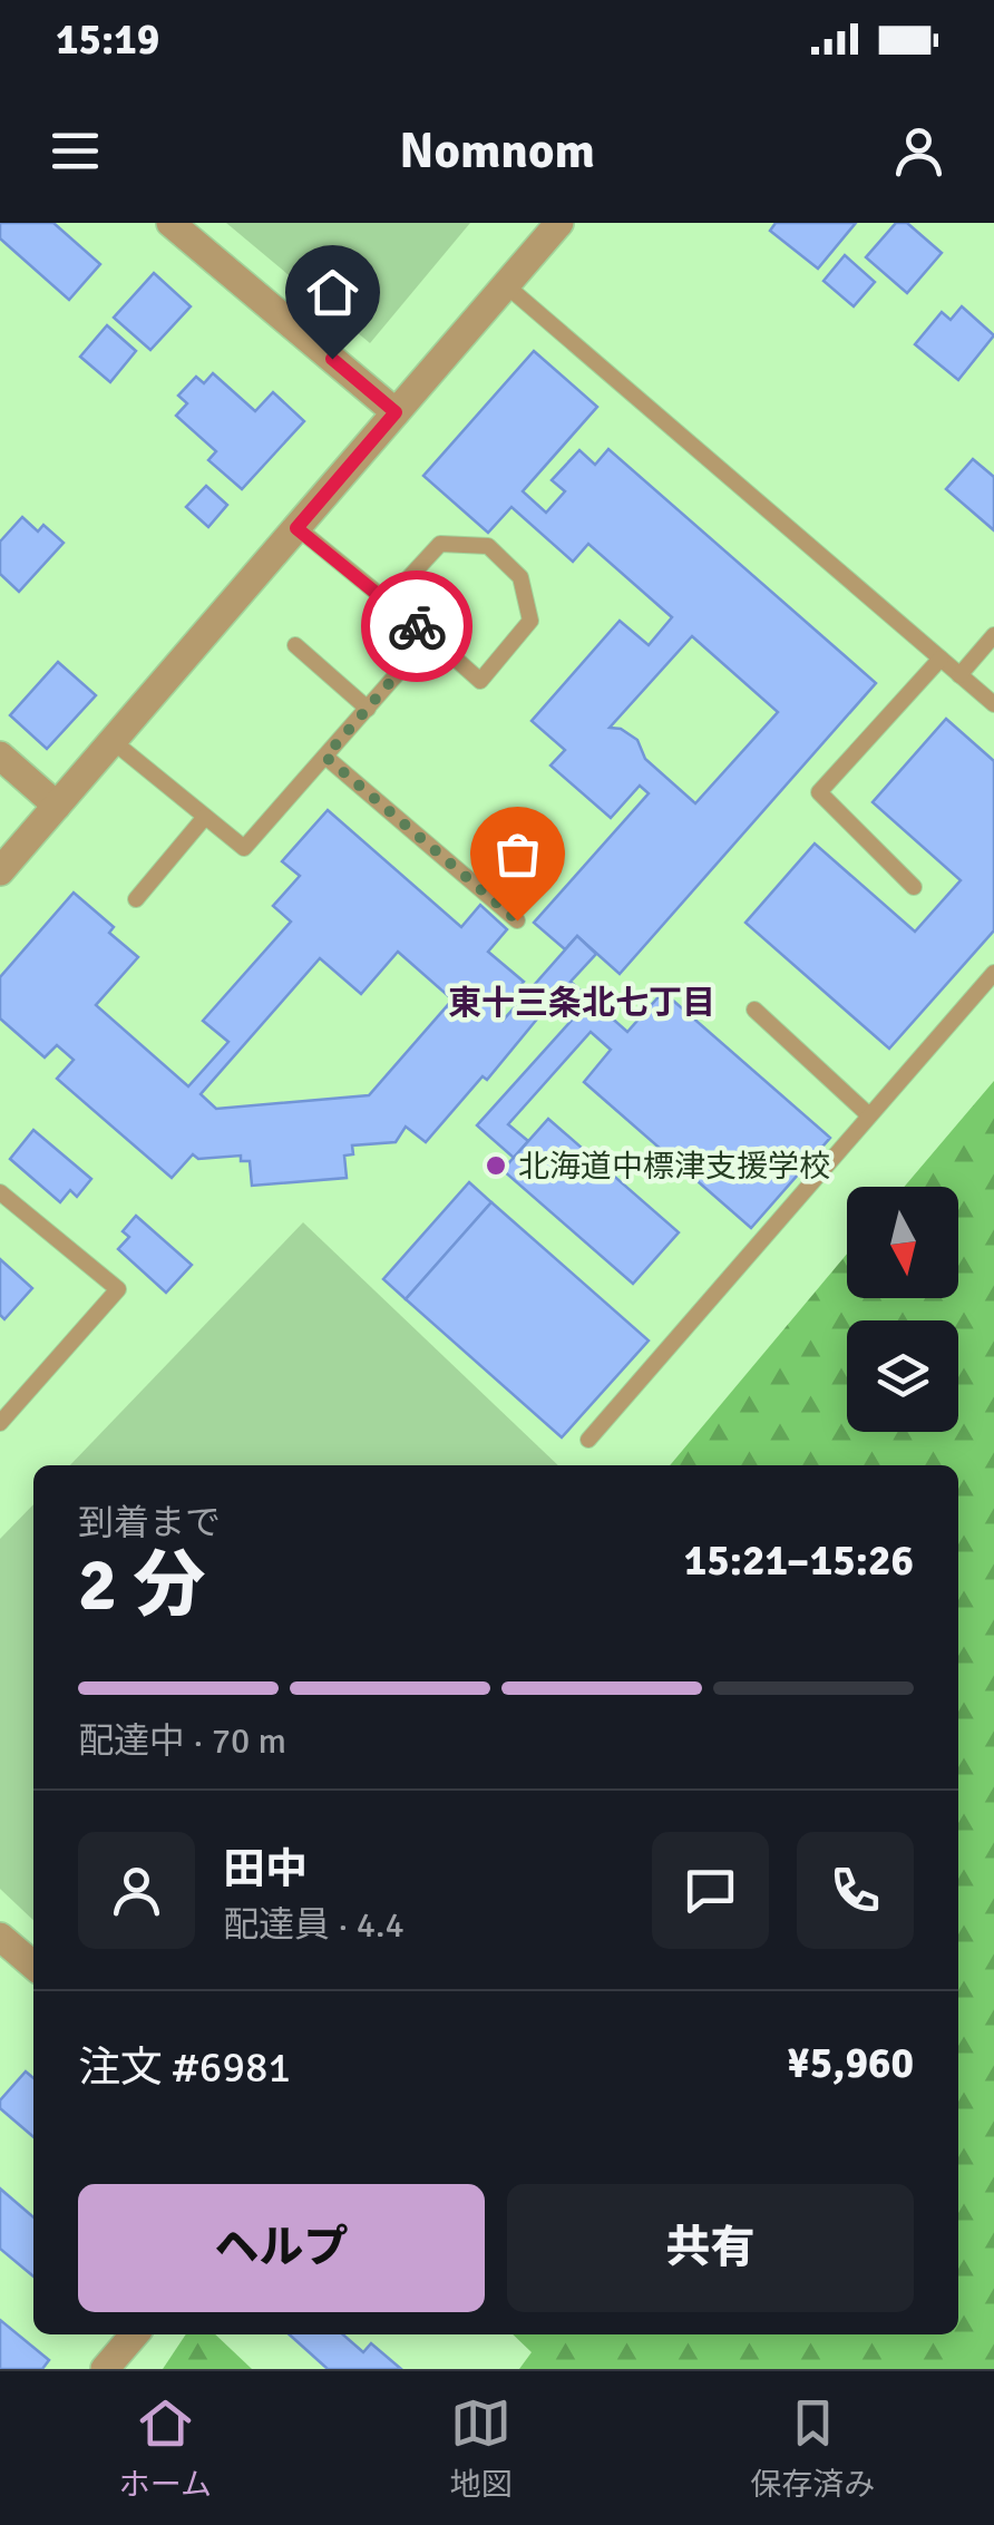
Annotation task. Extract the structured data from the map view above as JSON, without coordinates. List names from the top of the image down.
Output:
{
  "districts": ["東十三条北七丁目"],
  "places": ["北海道中標津支援学校"],
  "north": "bottom",
  "page": {
    "status": "15:19",
    "header": "Nomnom",
    "heading": ["2 分", "到着まで", "15:21–15:26"],
    "panel": [
      "田中",
      "配達員 · 4.4",
      "注文 #6981",
      "¥5,960"
    ],
    "bar": "配達中 · 70 m",
    "buttons": ["ヘルプ", "共有"],
    "tabs": ["ホーム", "地図", "保存済み"]
  }
}
